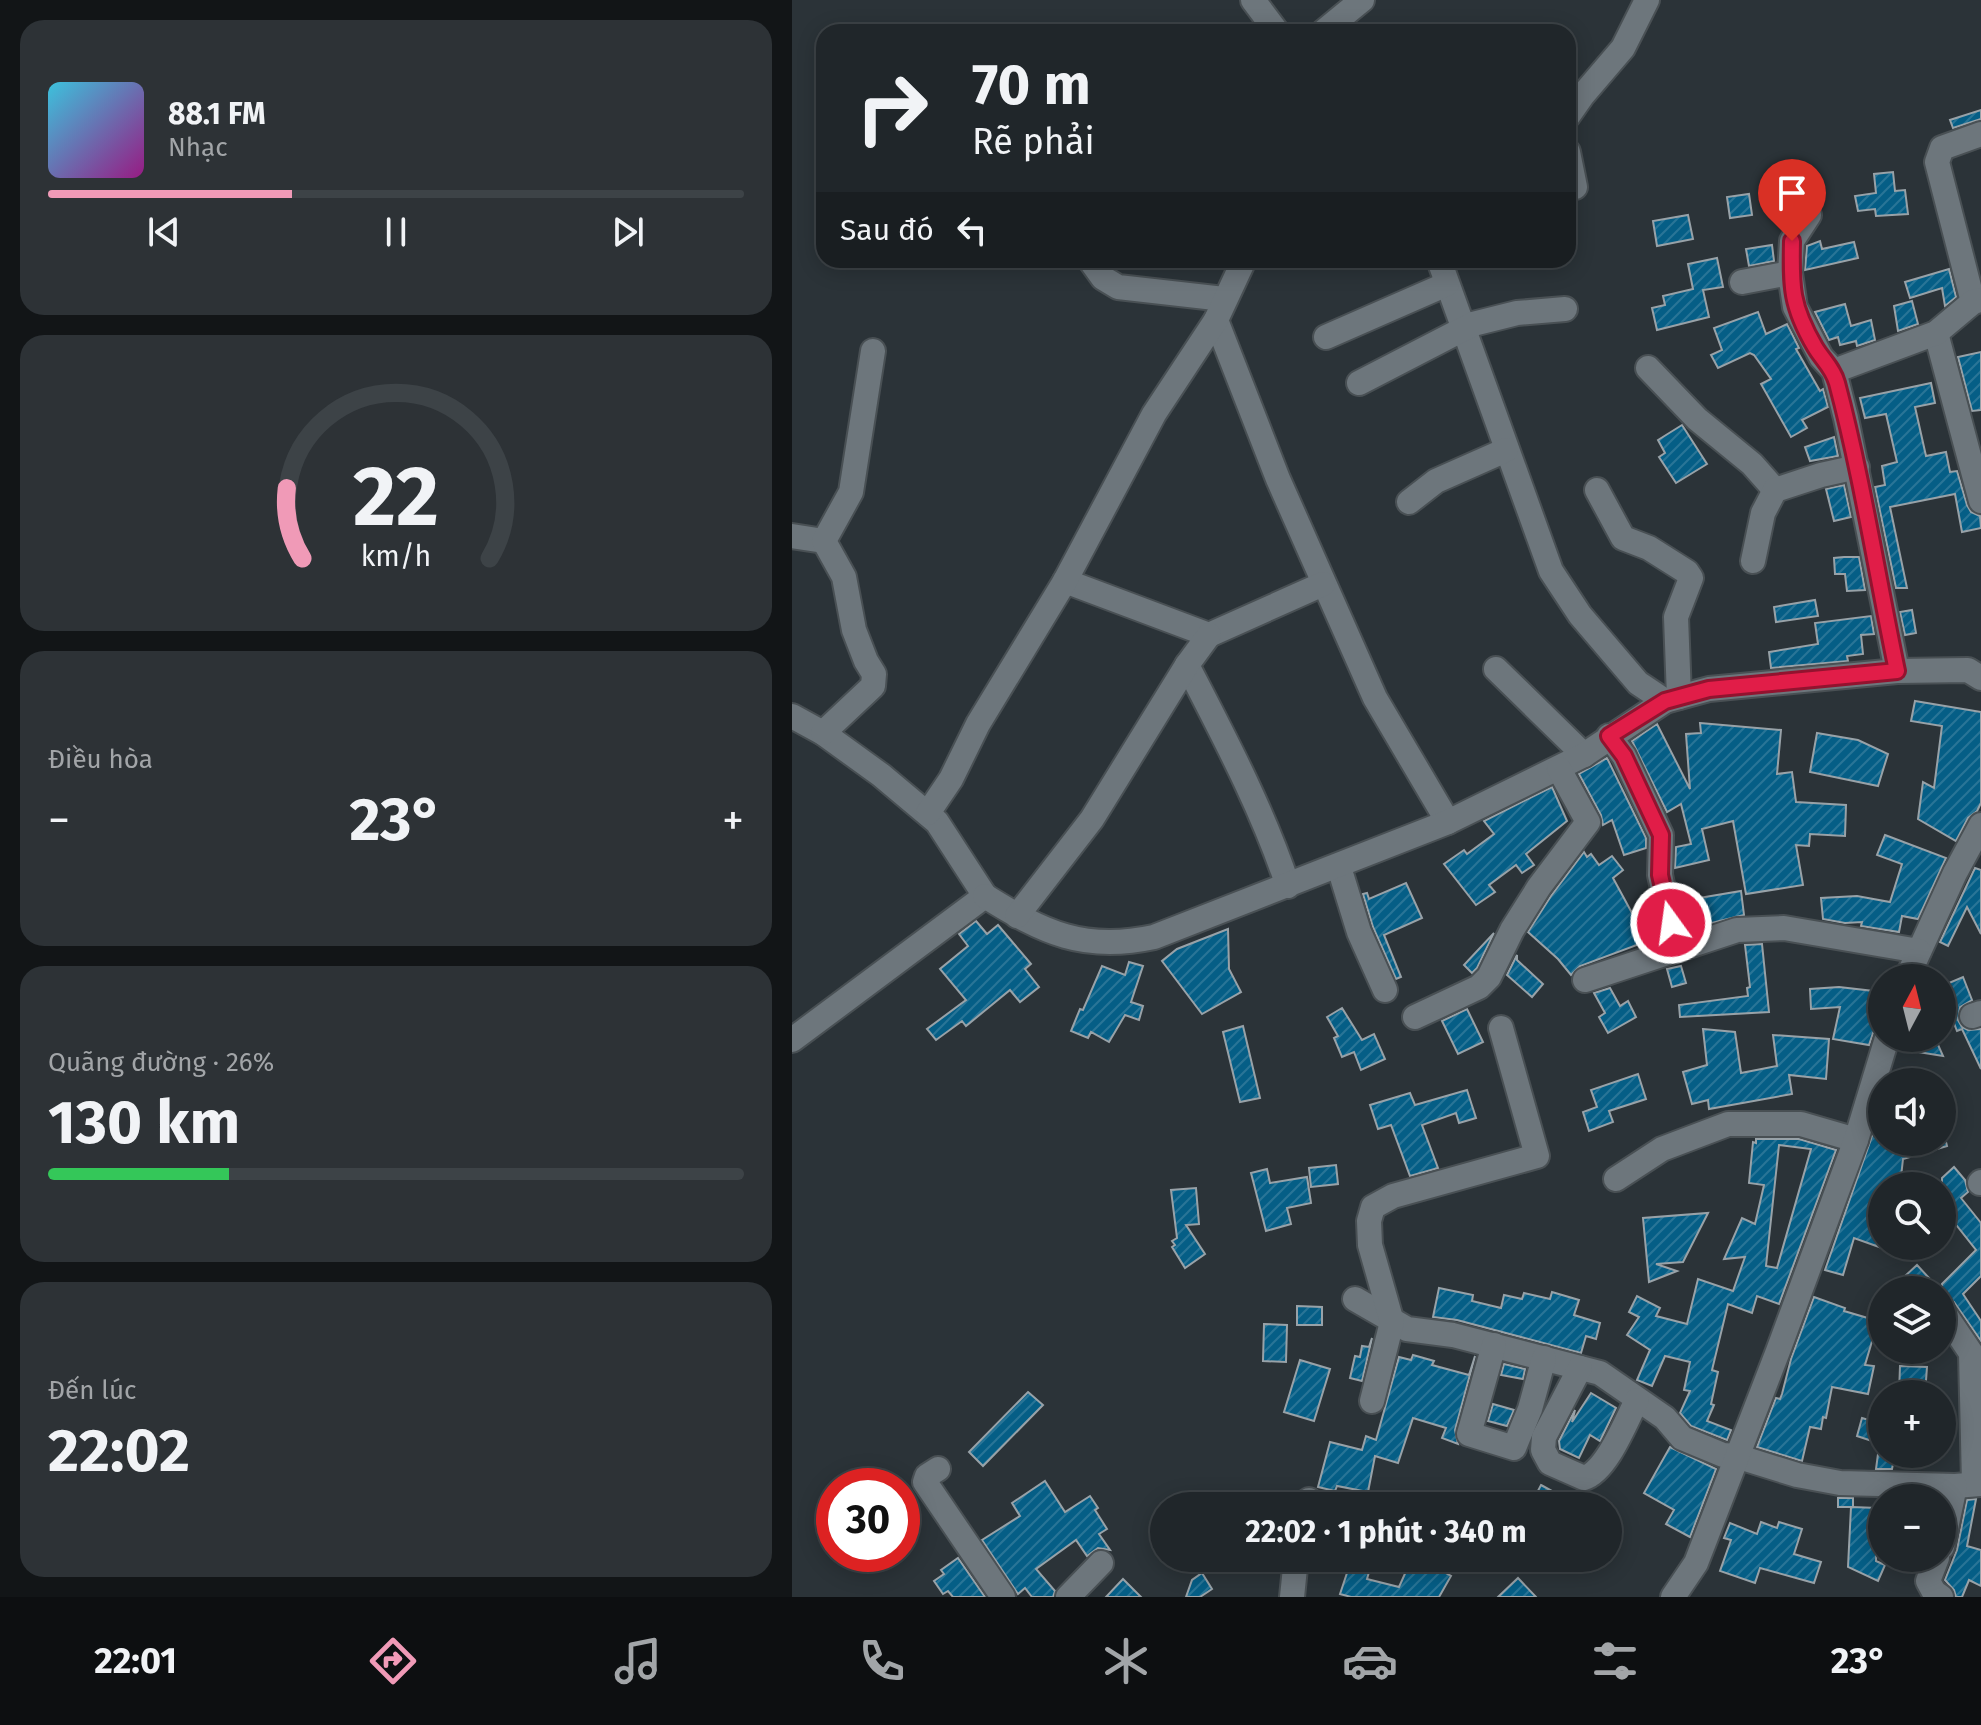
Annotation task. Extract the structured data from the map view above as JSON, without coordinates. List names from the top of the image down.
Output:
{
  "north": "top",
  "page": {
    "turn": ["70 m", "Rẽ phải"],
    "song": ["88.1 FM", "Nhạc"],
    "then": "Sau đó",
    "tile": [
      "Điều hòa",
      ["Quãng đường · 26%", "130 km"],
      ["Đến lúc", "22:02"]
    ],
    "heat": ["−", "23°", "+"],
    "map_buttons": ["+", "−"],
    "limit": "30",
    "trip": "22:02 · 1 phút · 340 m",
    "tabs": ["22:01", "23°"],
    "gauge": ["22", "km/h"]
  }
}
